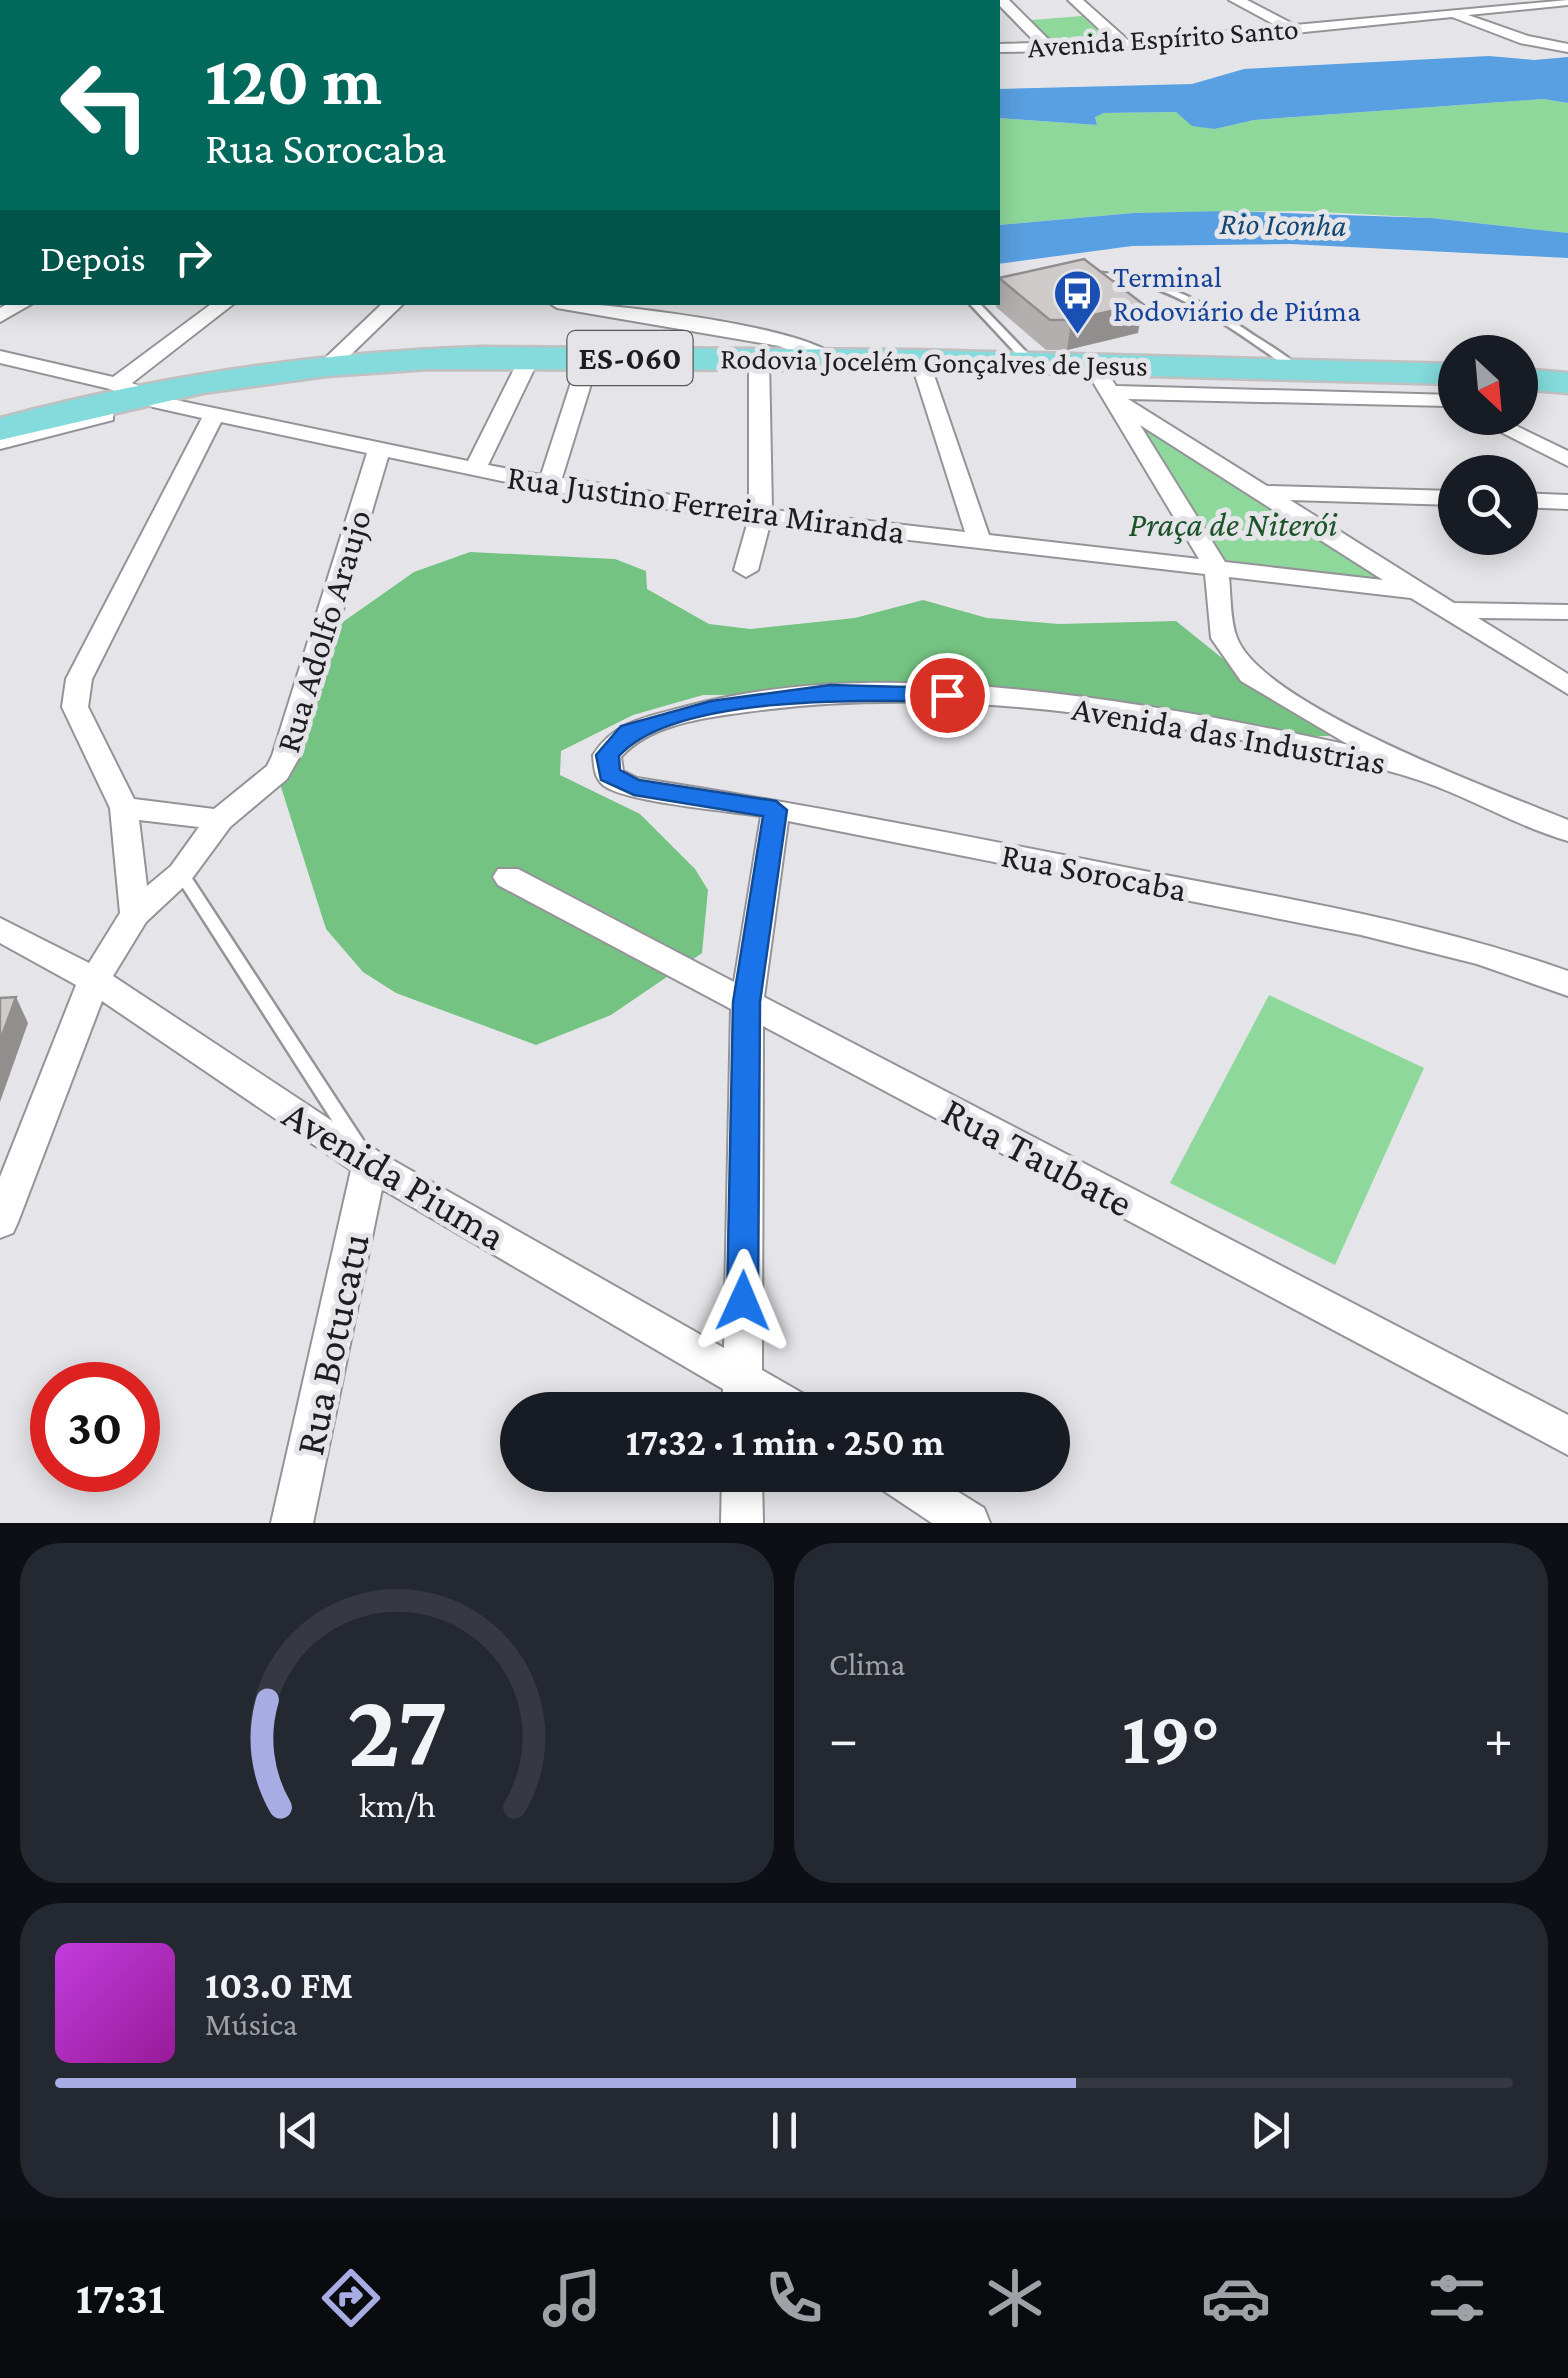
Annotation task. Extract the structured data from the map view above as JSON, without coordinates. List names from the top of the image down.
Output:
{
  "streets": {
    "main road": ["ES-060", "Rodovia Jocelém Gonçalves de Jesus"],
    "street": [
      "Avenida Espírito Santo",
      "Rua Justino Ferreira Miranda",
      "Rua Adolfo Araujo",
      "Avenida das Industrias",
      "Rua Sorocaba",
      "Rua Taubate",
      "Avenida Piuma",
      "Rua Botucatu"
    ]
  },
  "crossings": [
    ["Rodovia Jocelém Gonçalves de Jesus", "Rua Justino Ferreira Miranda"],
    ["Rua Justino Ferreira Miranda", "Rua Adolfo Araujo"],
    ["Rua Adolfo Araujo", "Avenida Piuma"],
    ["Avenida das Industrias", "Rua Sorocaba"],
    ["Avenida Piuma", "Rua Botucatu"]
  ],
  "water": ["Rio Iconha"],
  "parks": ["Praça de Niterói"],
  "places": {
    "bus stop": ["Terminal Rodoviário de Piúma"]
  },
  "north": "bottom right",
  "page": {
    "turn": ["120 m", "Rua Sorocaba"],
    "then": "Depois",
    "limit": "30",
    "trip": "17:32 · 1 min · 250 m",
    "tile": "Clima",
    "heat": ["−", "19°", "+"],
    "song": ["103.0 FM", "Música"],
    "tabs": "17:31",
    "gauge": ["27", "km/h"]
  }
}
